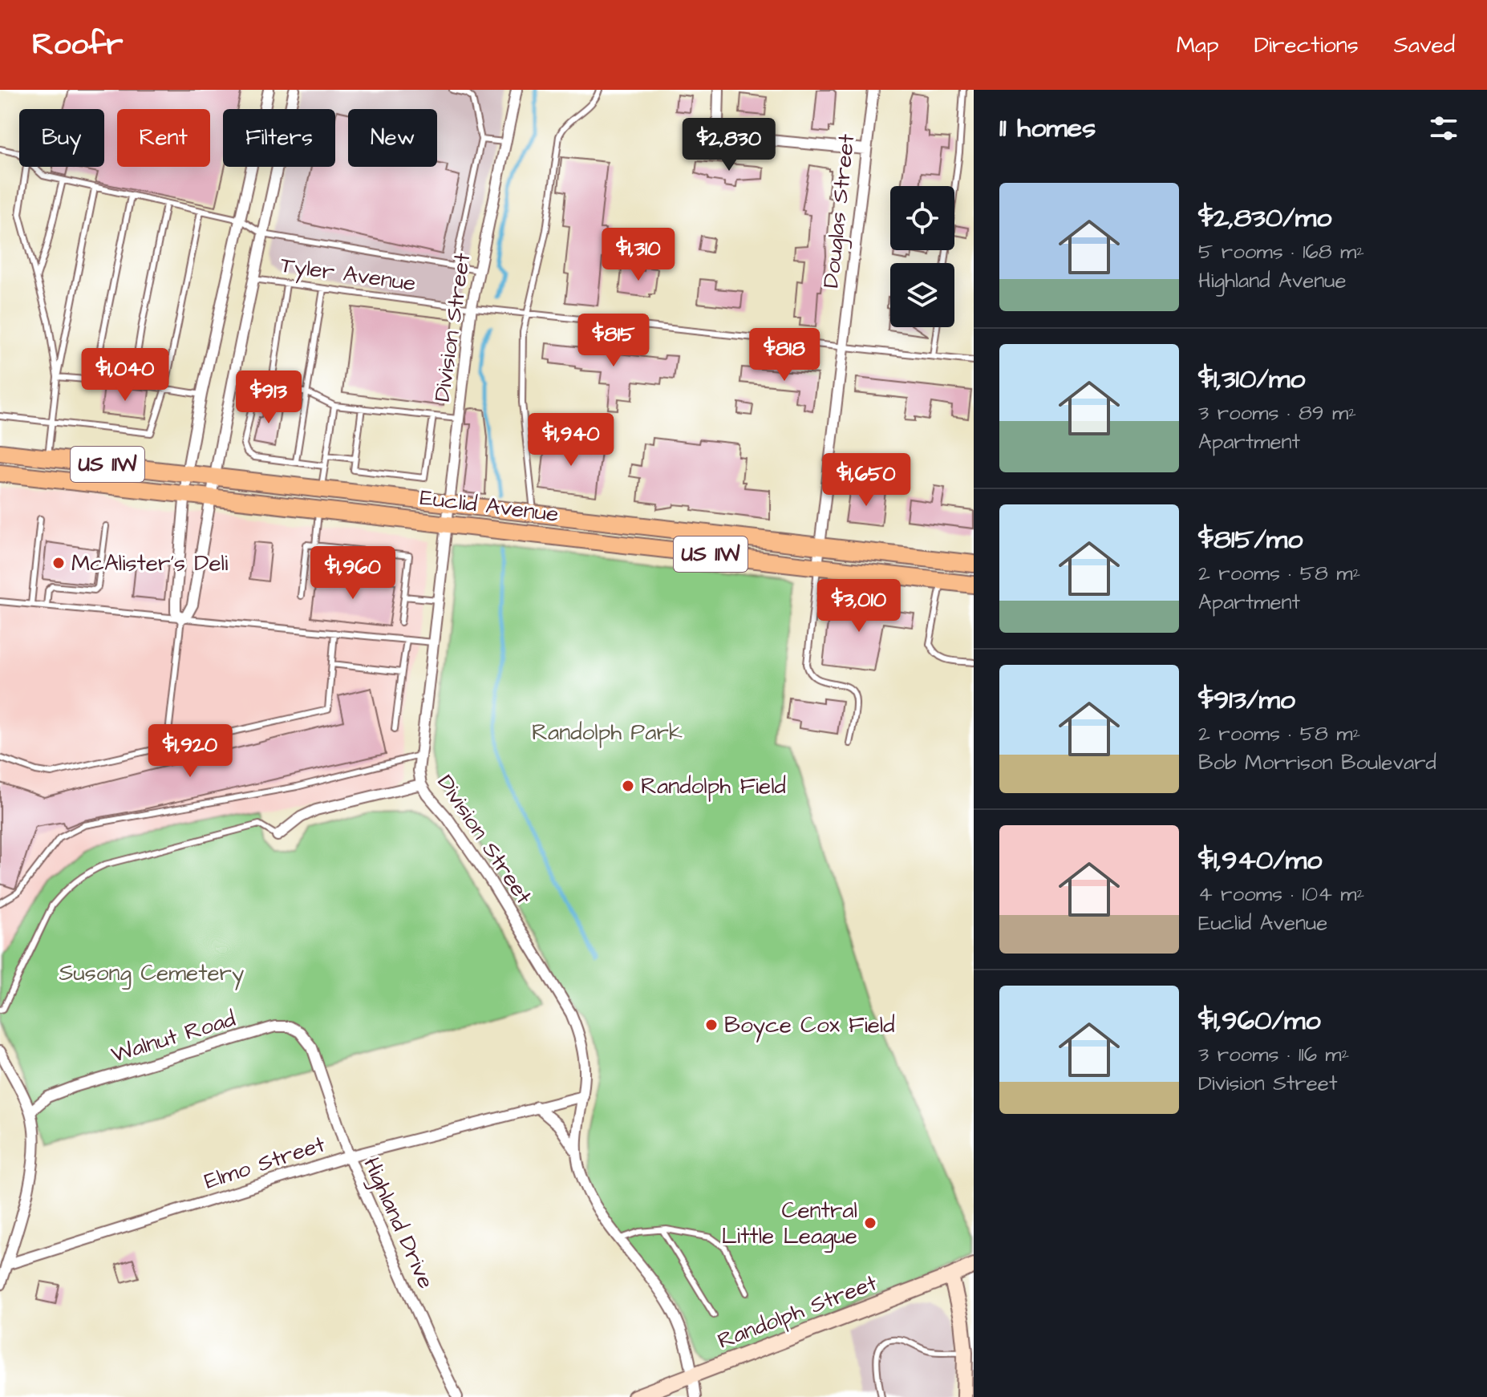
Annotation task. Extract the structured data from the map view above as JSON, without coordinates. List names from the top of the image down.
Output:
{
  "streets": {
    "main road": ["US 11W", "Euclid Avenue"],
    "street": [
      "Douglas Street",
      "Division Street",
      "Walnut Road",
      "Elmo Street",
      "Highland Drive",
      "Randolph Street"
    ],
    "lane": ["Tyler Avenue"]
  },
  "crossings": [
    ["Douglas Street", "Tyler Avenue"],
    ["Douglas Street", "Euclid Avenue"],
    ["Tyler Avenue", "Division Street"],
    ["Division Street", "Euclid Avenue"],
    ["Division Street", "Elmo Street"],
    ["Division Street", "Randolph Street"],
    ["Walnut Road", "Highland Drive"],
    ["Elmo Street", "Highland Drive"]
  ],
  "parks": ["Randolph Park", "Susong Cemetery"],
  "places": [
    "McAlister's Deli",
    "Randolph Field",
    "Boyce Cox Field",
    "Central Little League"
  ],
  "page": {
    "header": "Roofr",
    "nav": ["Map", "Directions", "Saved"],
    "heading": "11 homes",
    "chip": [
      "Buy",
      "Rent",
      "Filters",
      "New"
    ],
    "price": [
      "$2,830",
      "$1,310",
      "$815",
      "$818",
      "$1,040",
      "$913",
      "$1,940",
      "$1,650",
      "$1,960",
      "$3,010",
      "$1,920"
    ],
    "list": [
      {
        "name": "$2,830/mo",
        "note": "5 rooms · 168 m² · Highland Avenue"
      },
      {
        "name": "$1,310/mo",
        "note": "3 rooms · 89 m² · Apartment"
      },
      {
        "name": "$815/mo",
        "note": "2 rooms · 58 m² · Apartment"
      },
      {
        "name": "$913/mo",
        "note": "2 rooms · 58 m² · Bob Morrison Boulevard"
      },
      {
        "name": "$1,940/mo",
        "note": "4 rooms · 104 m² · Euclid Avenue"
      },
      {
        "name": "$1,960/mo",
        "note": "3 rooms · 116 m² · Division Street"
      }
    ]
  }
}
